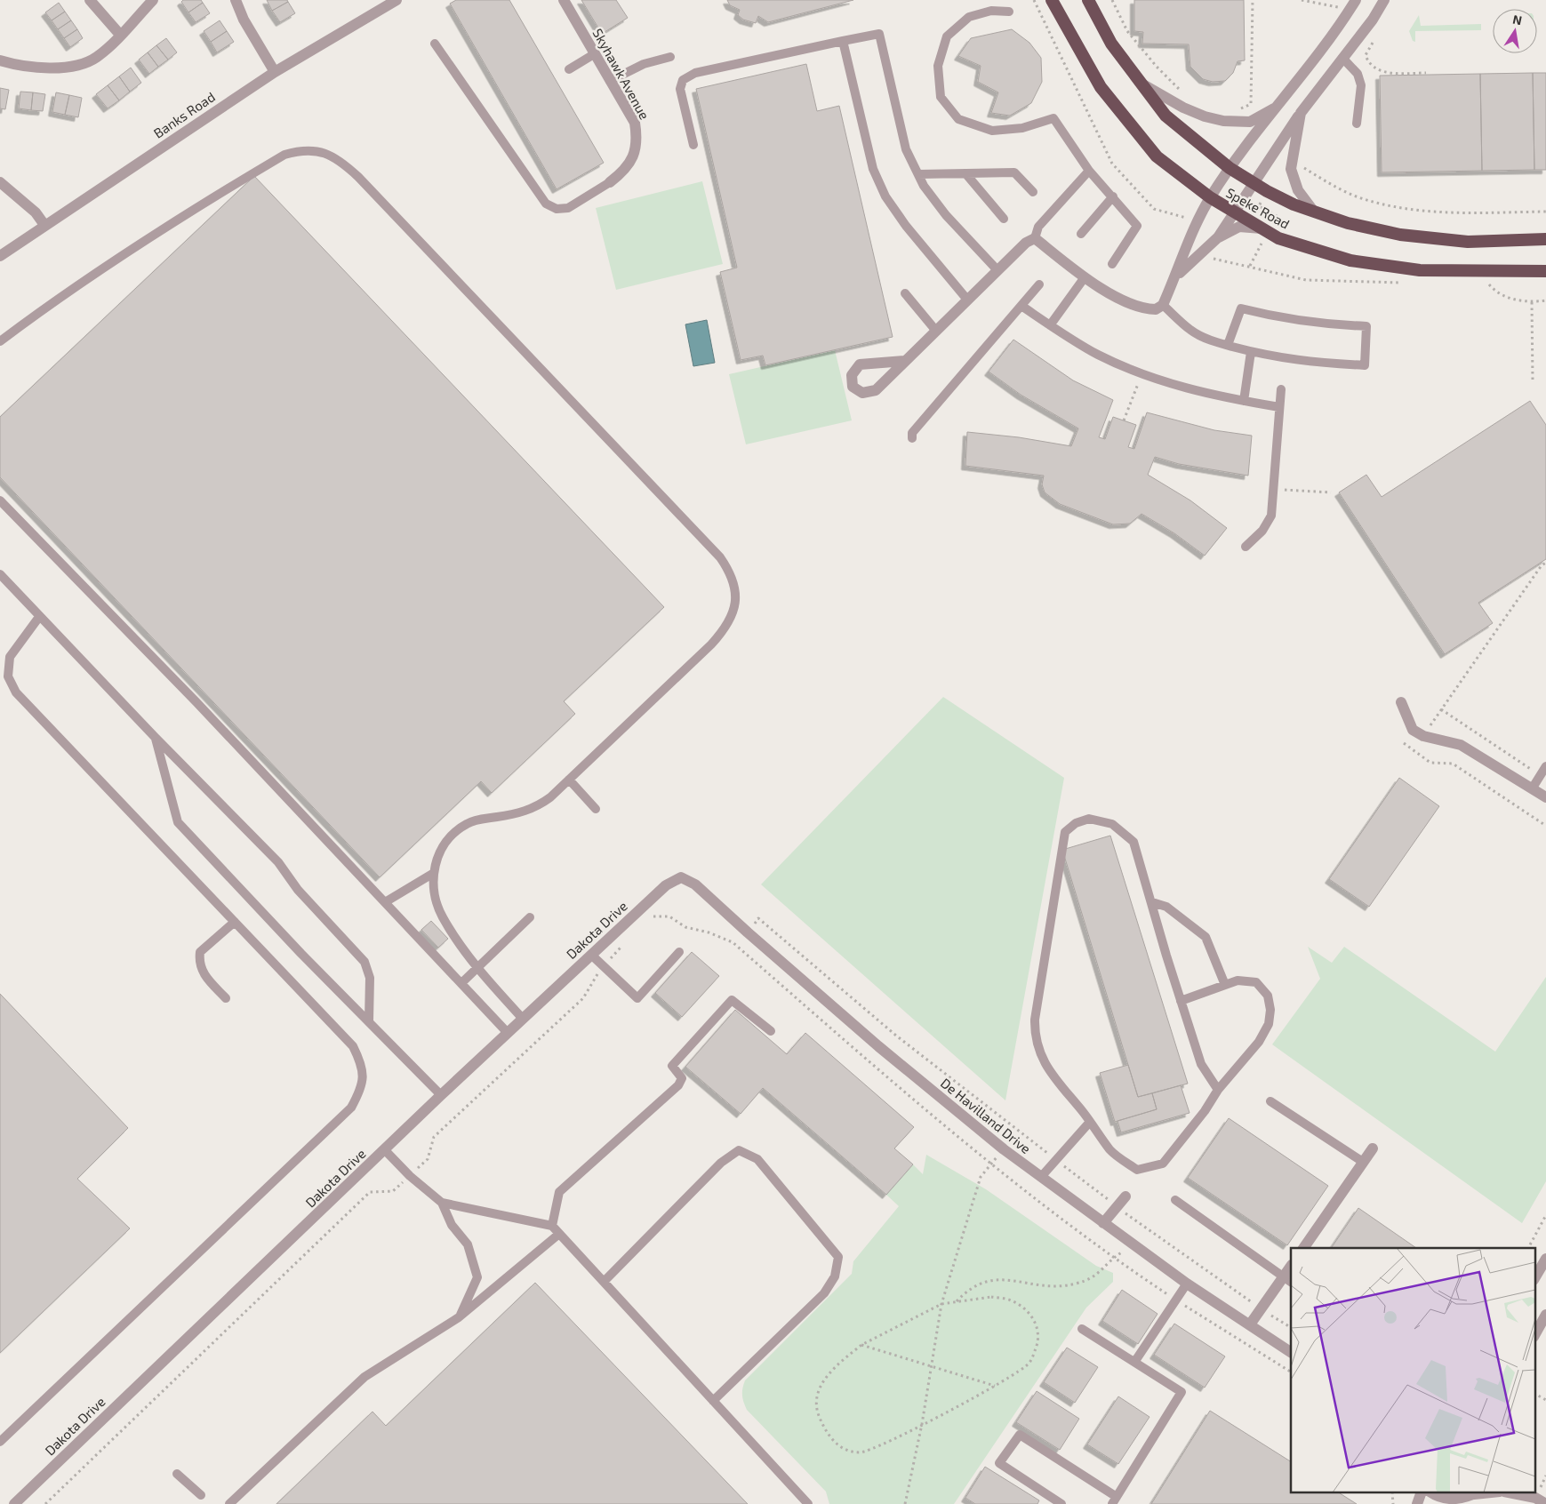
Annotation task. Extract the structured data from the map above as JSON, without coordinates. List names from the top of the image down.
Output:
{
  "streets": {
    "highway": ["Speke Road"],
    "street": [
      "Skyhawk Avenue",
      "Banks Road",
      "Dakota Drive",
      "De Havilland Drive"
    ]
  },
  "crossings": [
    ["Dakota Drive", "De Havilland Drive"]
  ],
  "north": "top"
}
